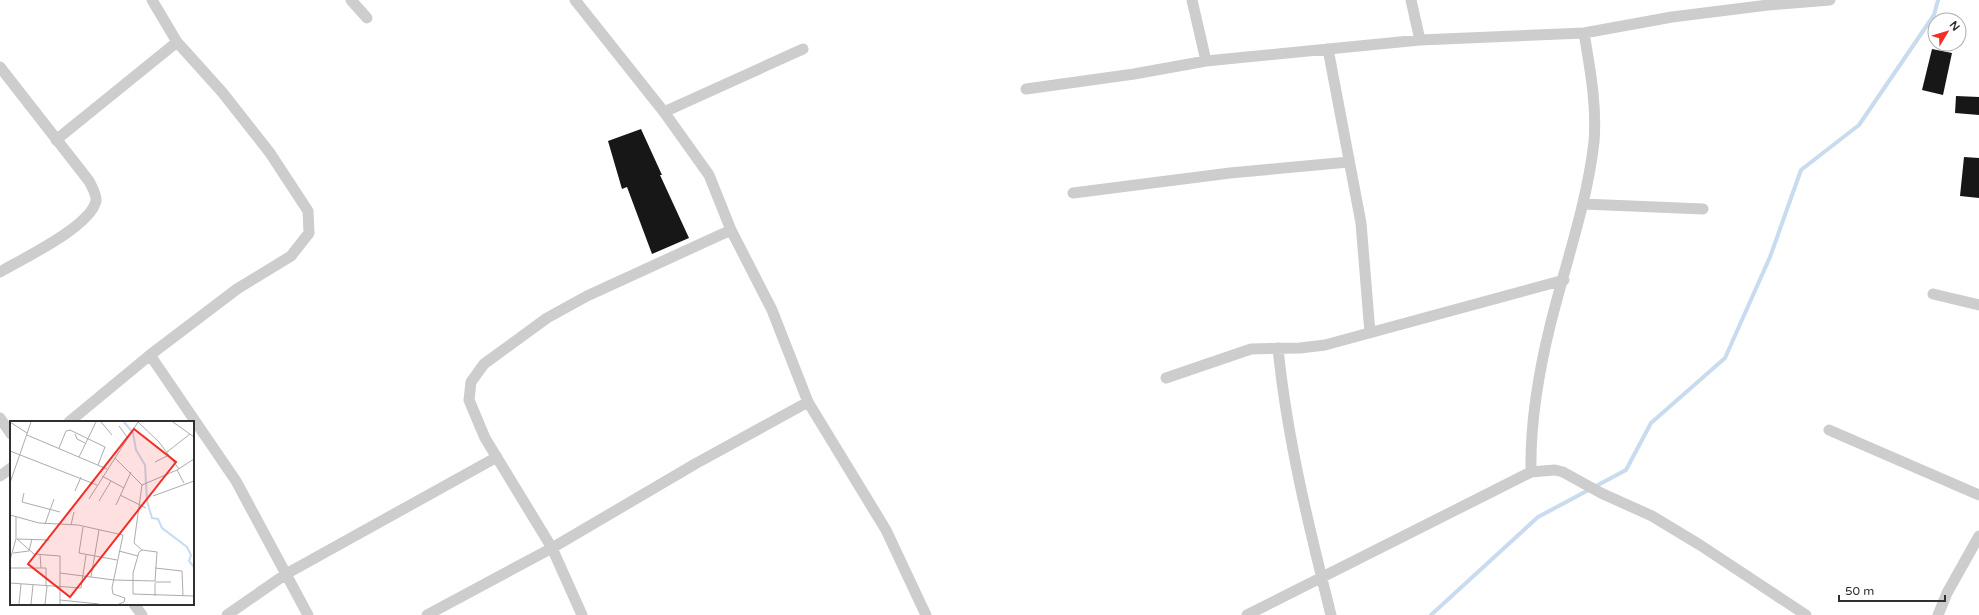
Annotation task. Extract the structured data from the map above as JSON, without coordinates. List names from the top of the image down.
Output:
{
  "scale_bar": "50 m",
  "north": "top right"
}
